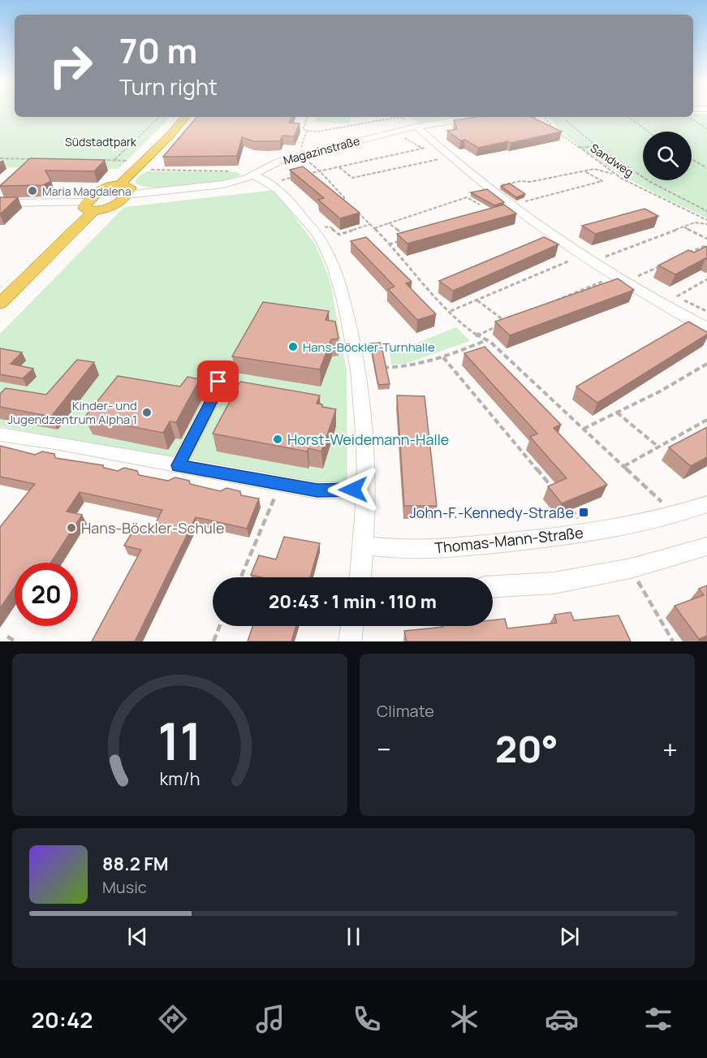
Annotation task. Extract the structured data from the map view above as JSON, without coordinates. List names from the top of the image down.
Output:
{
  "streets": {
    "street": ["Magazinstraße", "Thomas-Mann-Straße"],
    "path": ["Sandweg"]
  },
  "parks": ["Südstadtpark"],
  "places": {
    "other": [
      "Maria Magdalena",
      "Hans-Böckler-Turnhalle",
      "Kinder- und Jugendzentrum Alpha 1",
      "Horst-Weidemann-Halle",
      "Hans-Böckler-Schule"
    ],
    "transit": ["John-F.-Kennedy-Straße"]
  },
  "page": {
    "turn": ["70 m", "Turn right"],
    "limit": "20",
    "trip": "20:43 · 1 min · 110 m",
    "tile": "Climate",
    "heat": ["−", "20°", "+"],
    "song": ["88.2 FM", "Music"],
    "tabs": "20:42",
    "gauge": ["11", "km/h"]
  }
}
